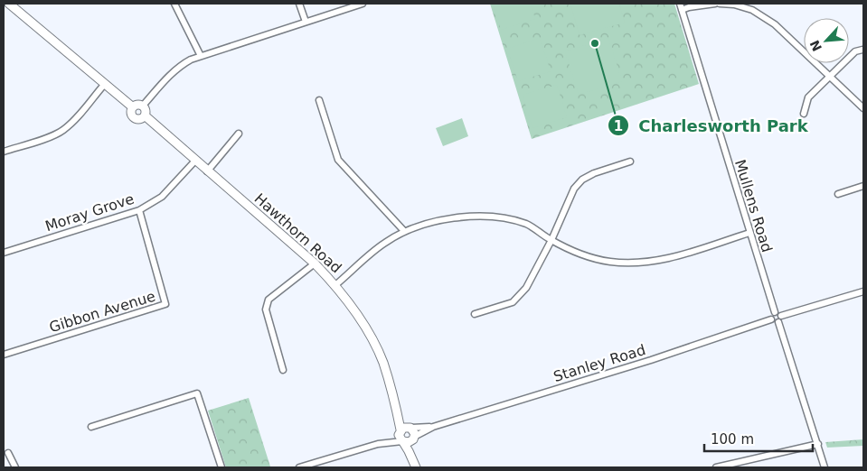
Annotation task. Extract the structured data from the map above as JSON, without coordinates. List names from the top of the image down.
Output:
{
  "streets": {
    "main road": ["Hawthorn Road"],
    "street": [
      "Mullens Road",
      "Moray Grove",
      "Gibbon Avenue",
      "Stanley Road"
    ]
  },
  "crossings": [
    ["Mullens Road", "Stanley Road"],
    ["Moray Grove", "Hawthorn Road"],
    ["Moray Grove", "Gibbon Avenue"],
    ["Hawthorn Road", "Stanley Road"]
  ],
  "places": ["Charlesworth Park"],
  "scale_bar": "100 m",
  "north": "bottom left"
}
